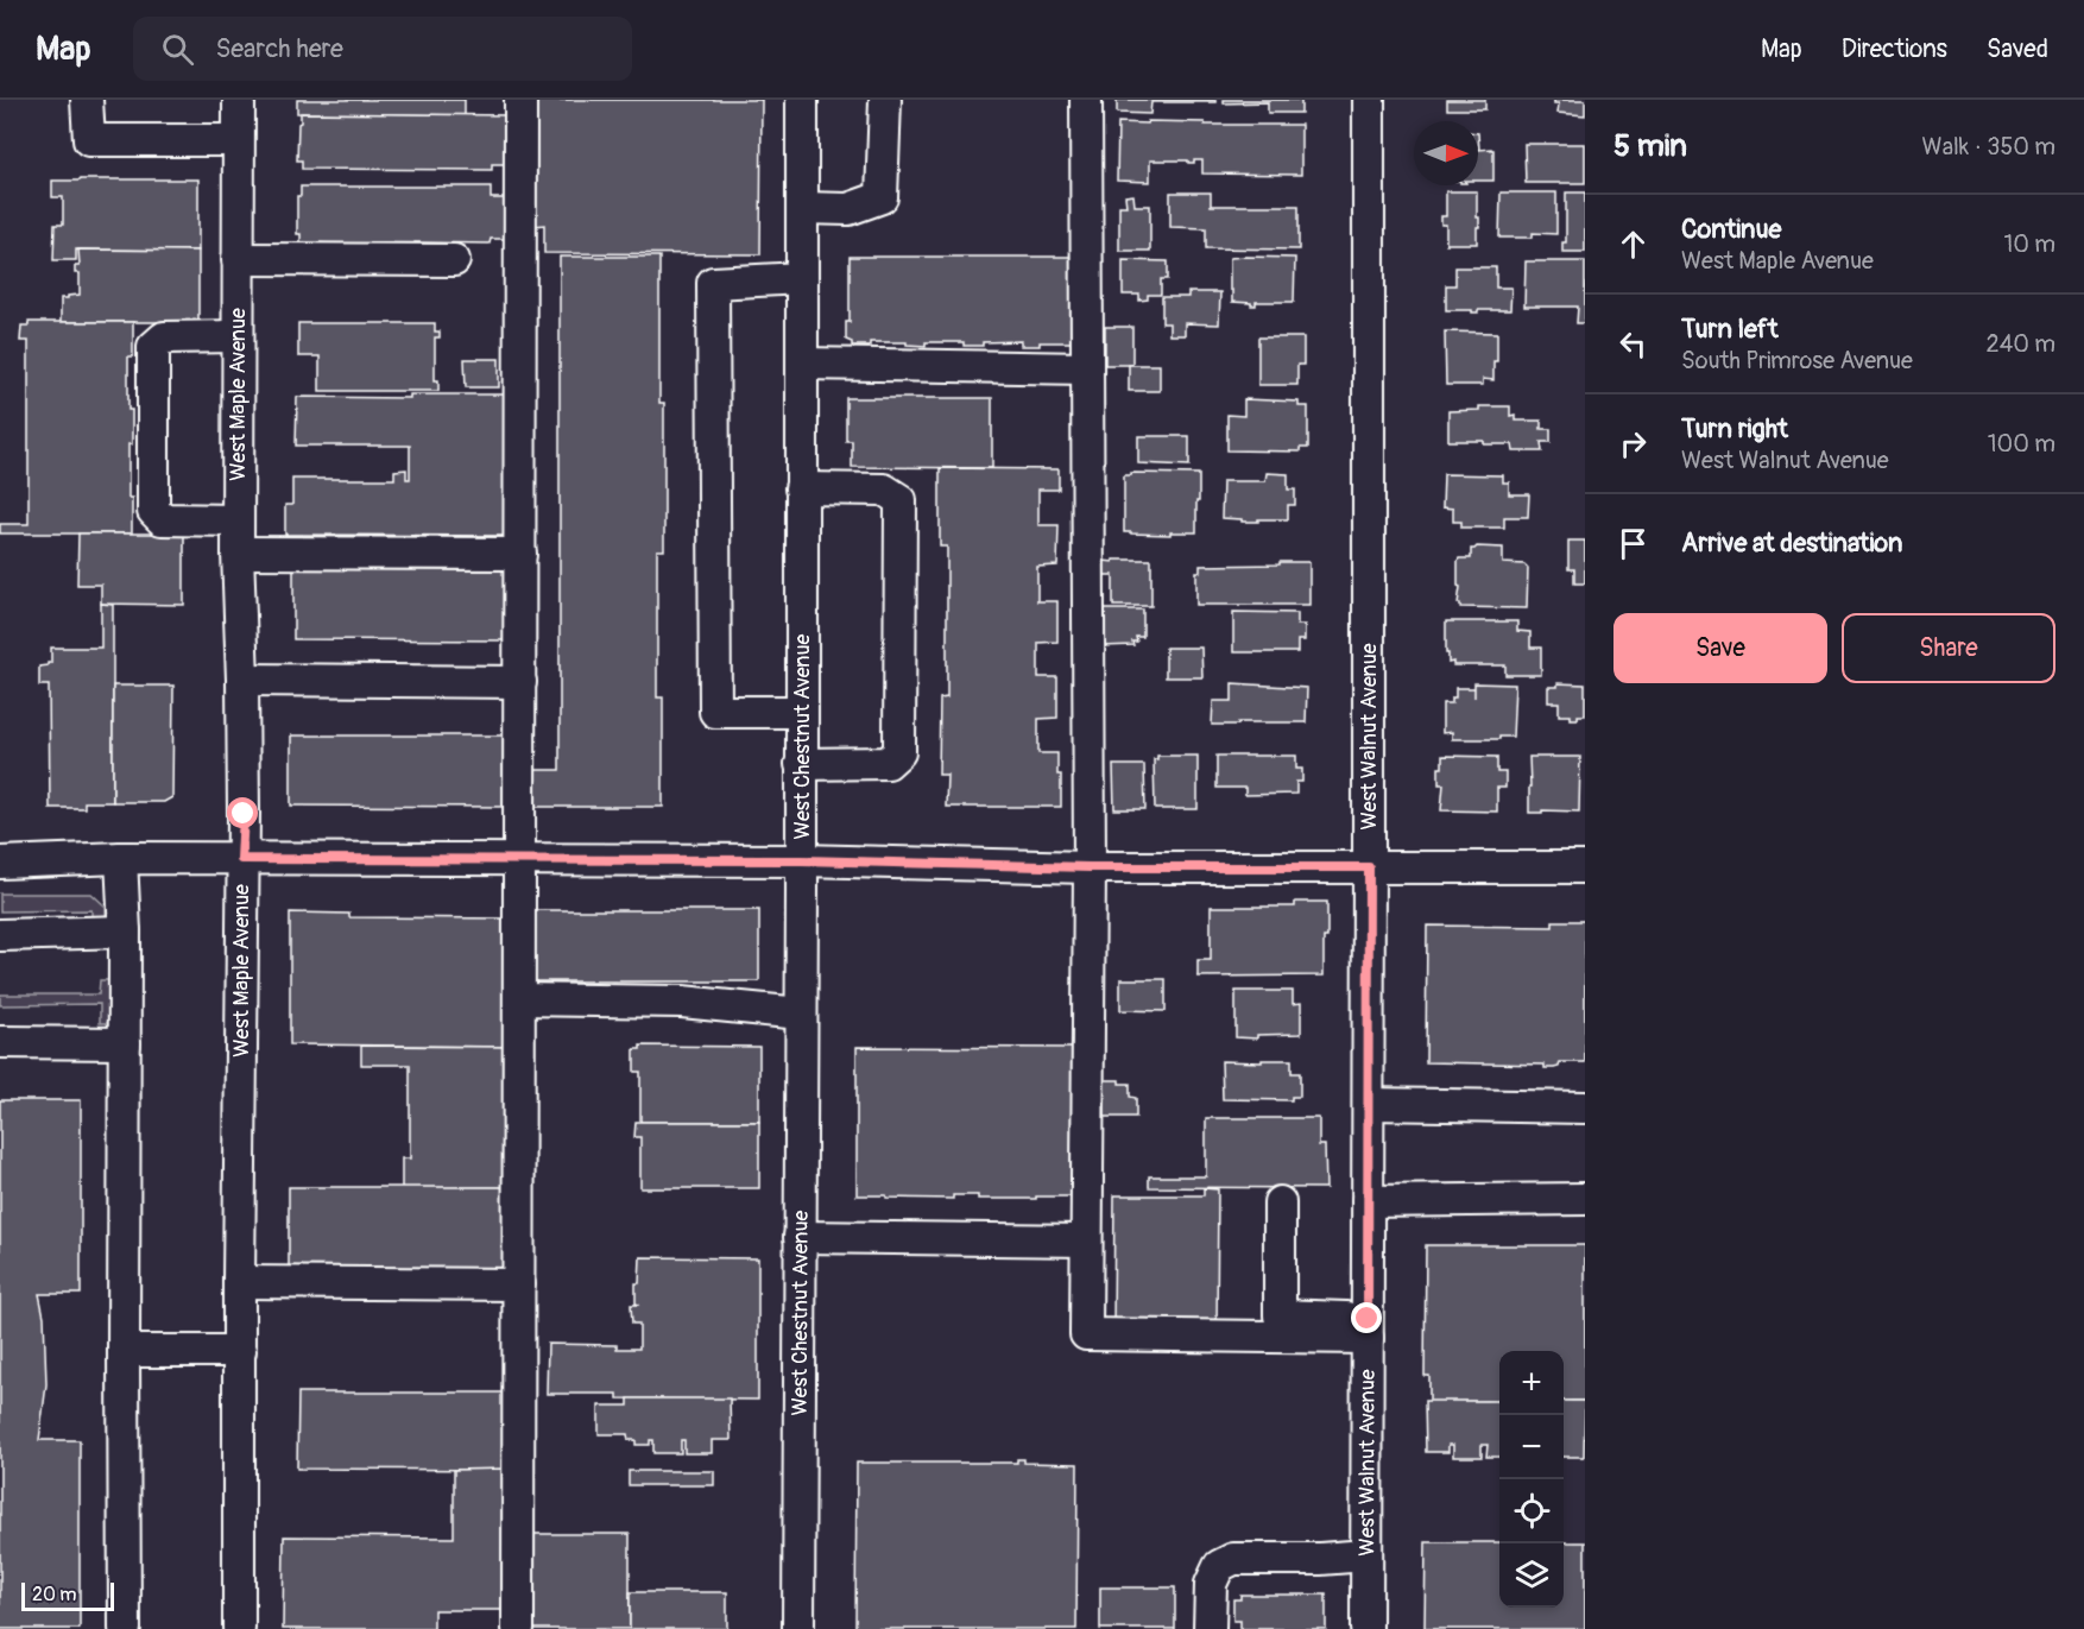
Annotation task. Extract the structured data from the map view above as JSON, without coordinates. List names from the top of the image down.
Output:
{
  "streets": {
    "street": ["West Maple Avenue", "West Chestnut Avenue", "West Walnut Avenue"]
  },
  "scale_bar": "20 m",
  "north": "right",
  "page": {
    "header": "Map",
    "search": "Search here",
    "nav": ["Map", "Directions", "Saved"],
    "heading": ["5 min", "Walk · 350 m"],
    "list": [
      ["Continue", "West Maple Avenue", "10 m"],
      ["Turn left", "South Primrose Avenue", "240 m"],
      ["Turn right", "West Walnut Avenue", "100 m"],
      "Arrive at destination"
    ],
    "buttons": ["Save", "Share"],
    "map_buttons": ["+", "−"],
    "scale": "20 m"
  }
}
